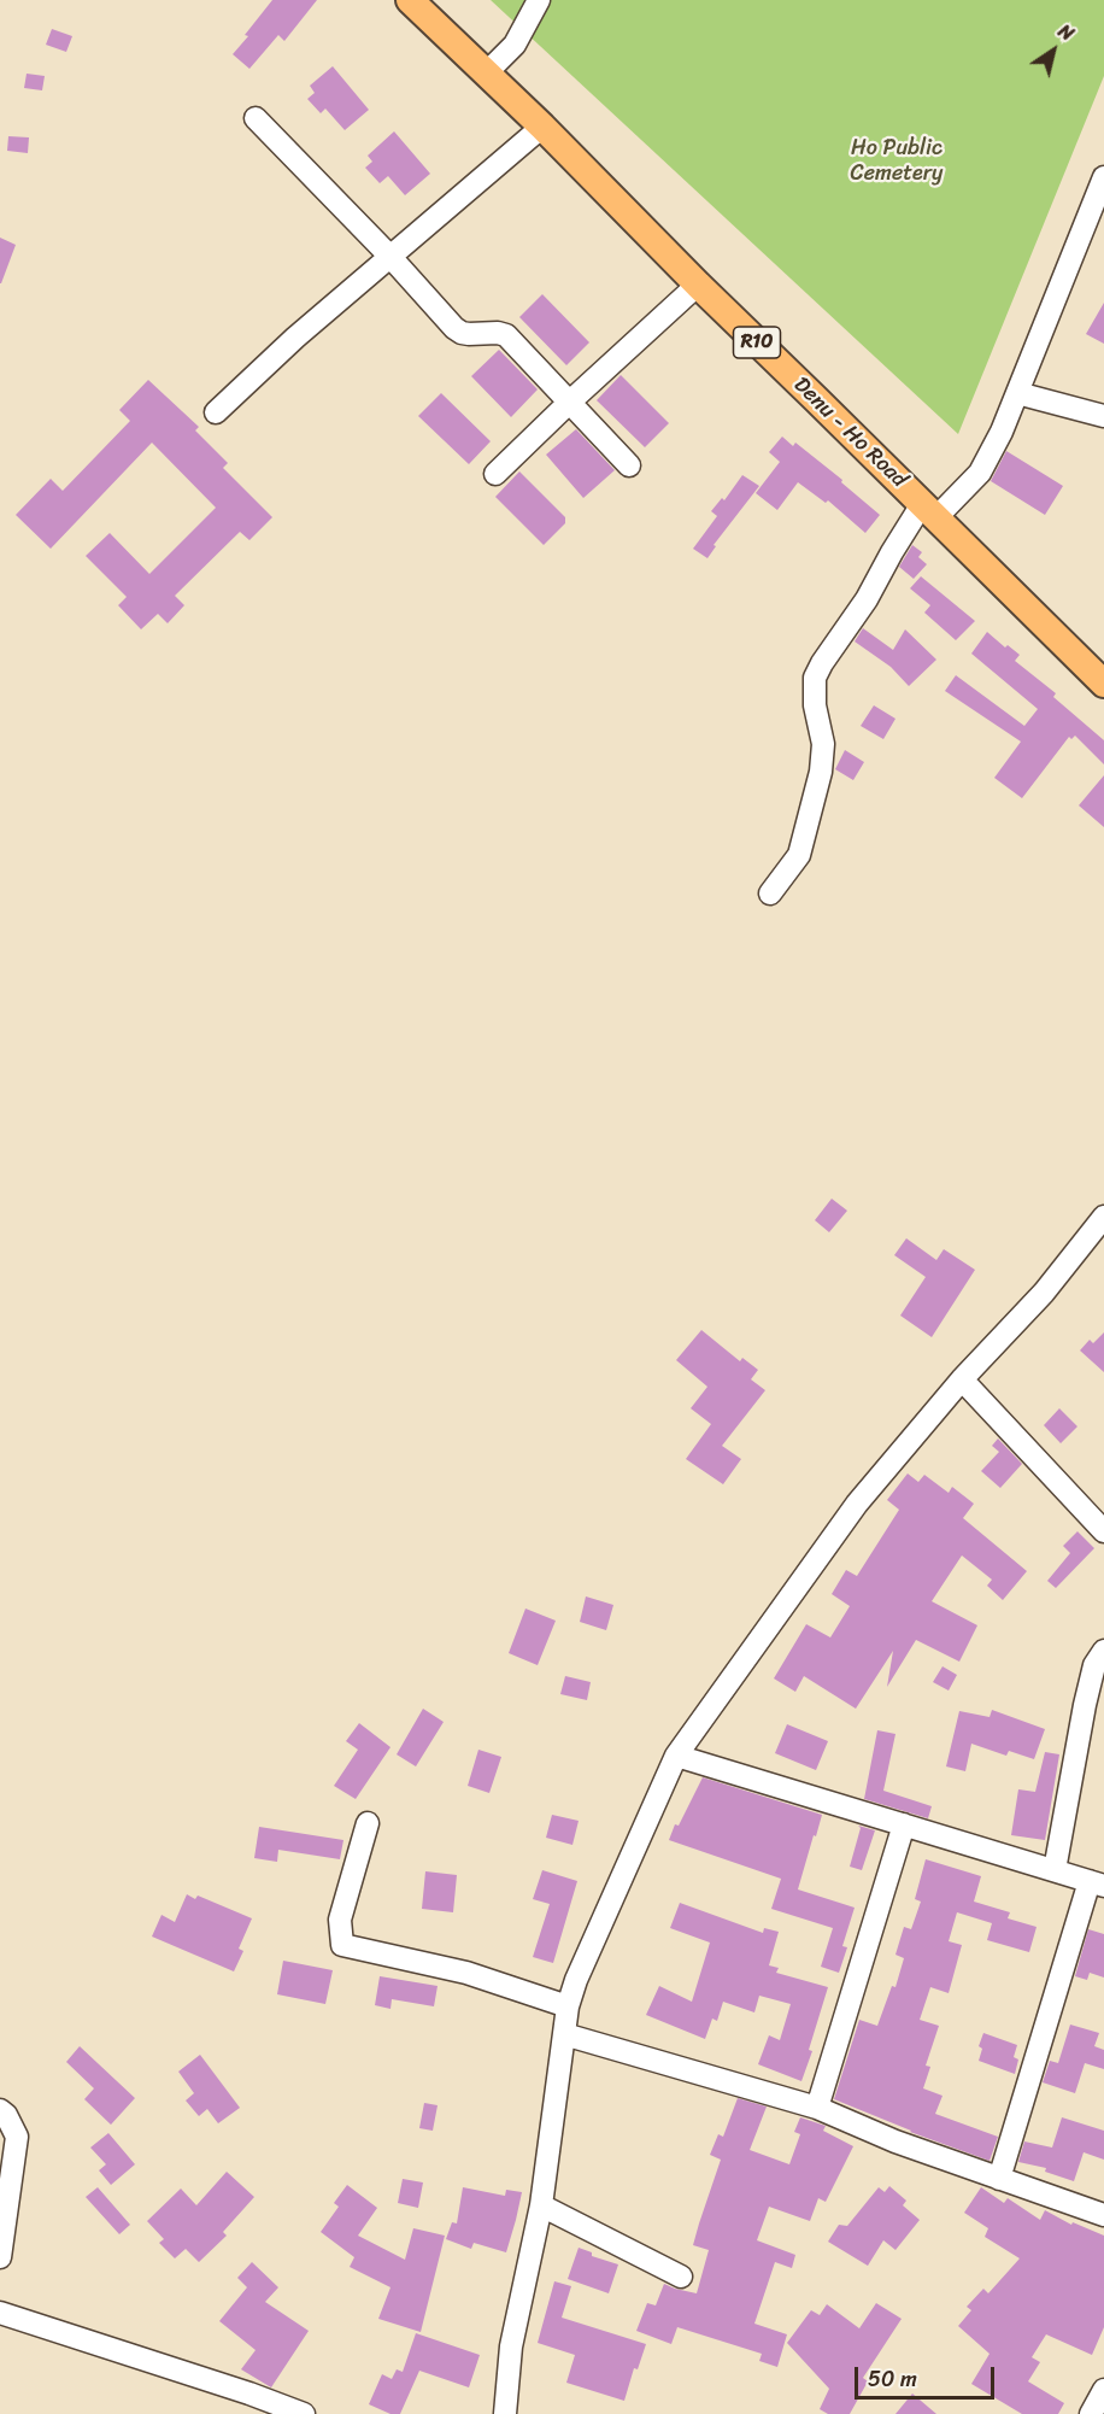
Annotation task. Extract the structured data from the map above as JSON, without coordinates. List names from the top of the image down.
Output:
{
  "streets": {
    "main road": ["R10", "Denu - Ho Road"]
  },
  "parks": ["Ho Public Cemetery"],
  "scale_bar": "50 m",
  "north": "top right"
}
